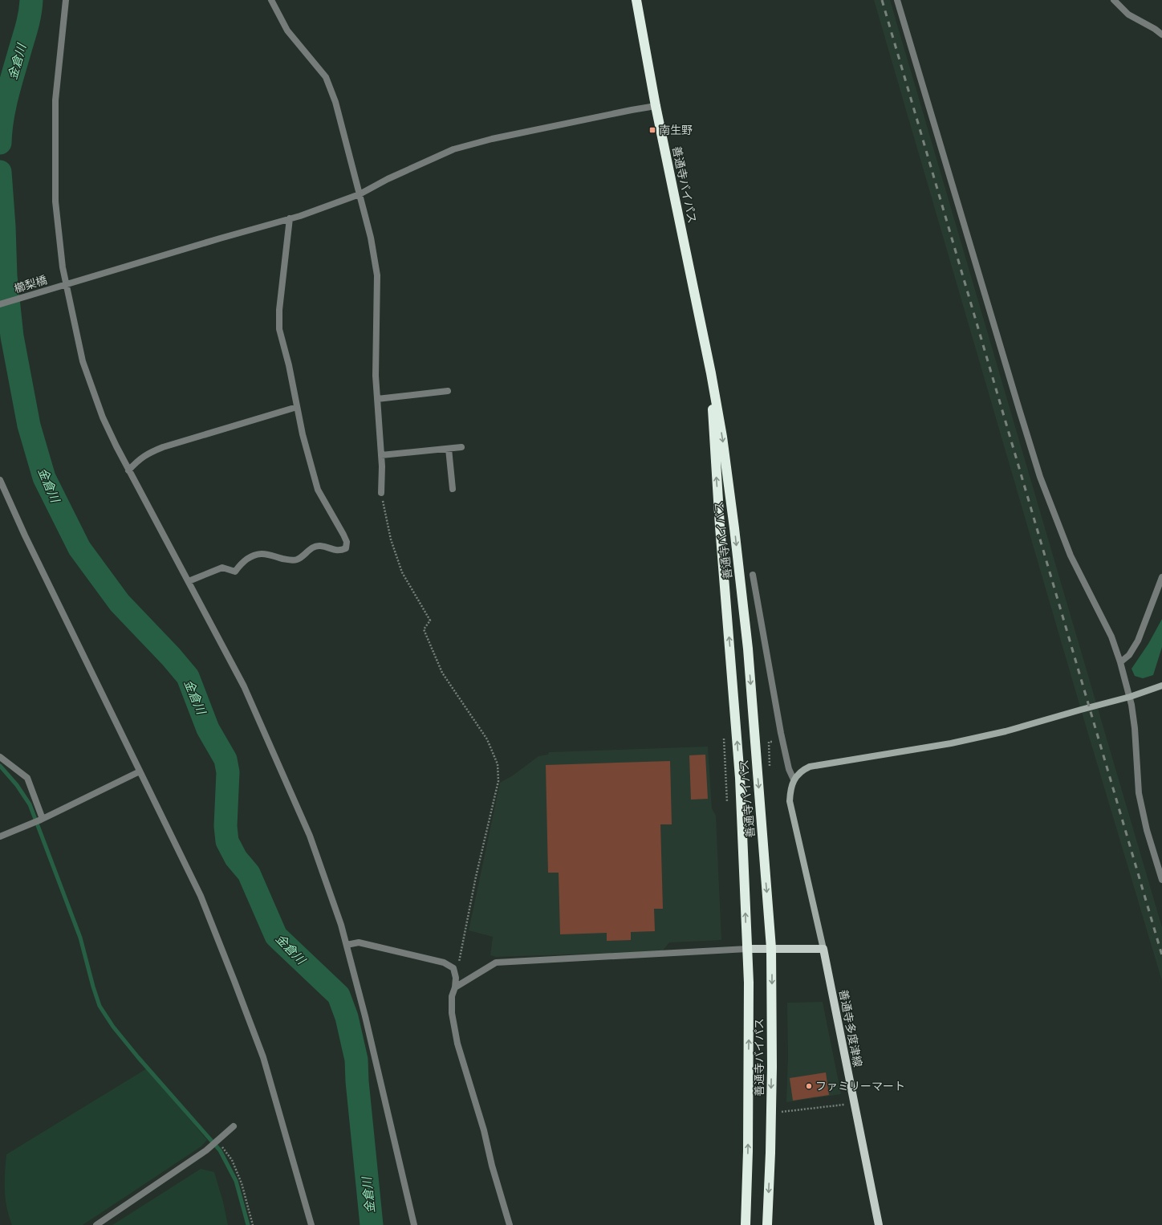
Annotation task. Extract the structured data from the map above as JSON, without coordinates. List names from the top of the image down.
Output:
{
  "streets": {
    "highway": ["善通寺バイパス"],
    "main road": ["善通寺多度津線"],
    "street": ["櫛梨橋"]
  },
  "crossings": [
    ["善通寺バイパス", "櫛梨橋"]
  ],
  "water": ["金倉川"],
  "places": {
    "transit": ["南生野"],
    "other": ["ファミリーマート"]
  }
}
